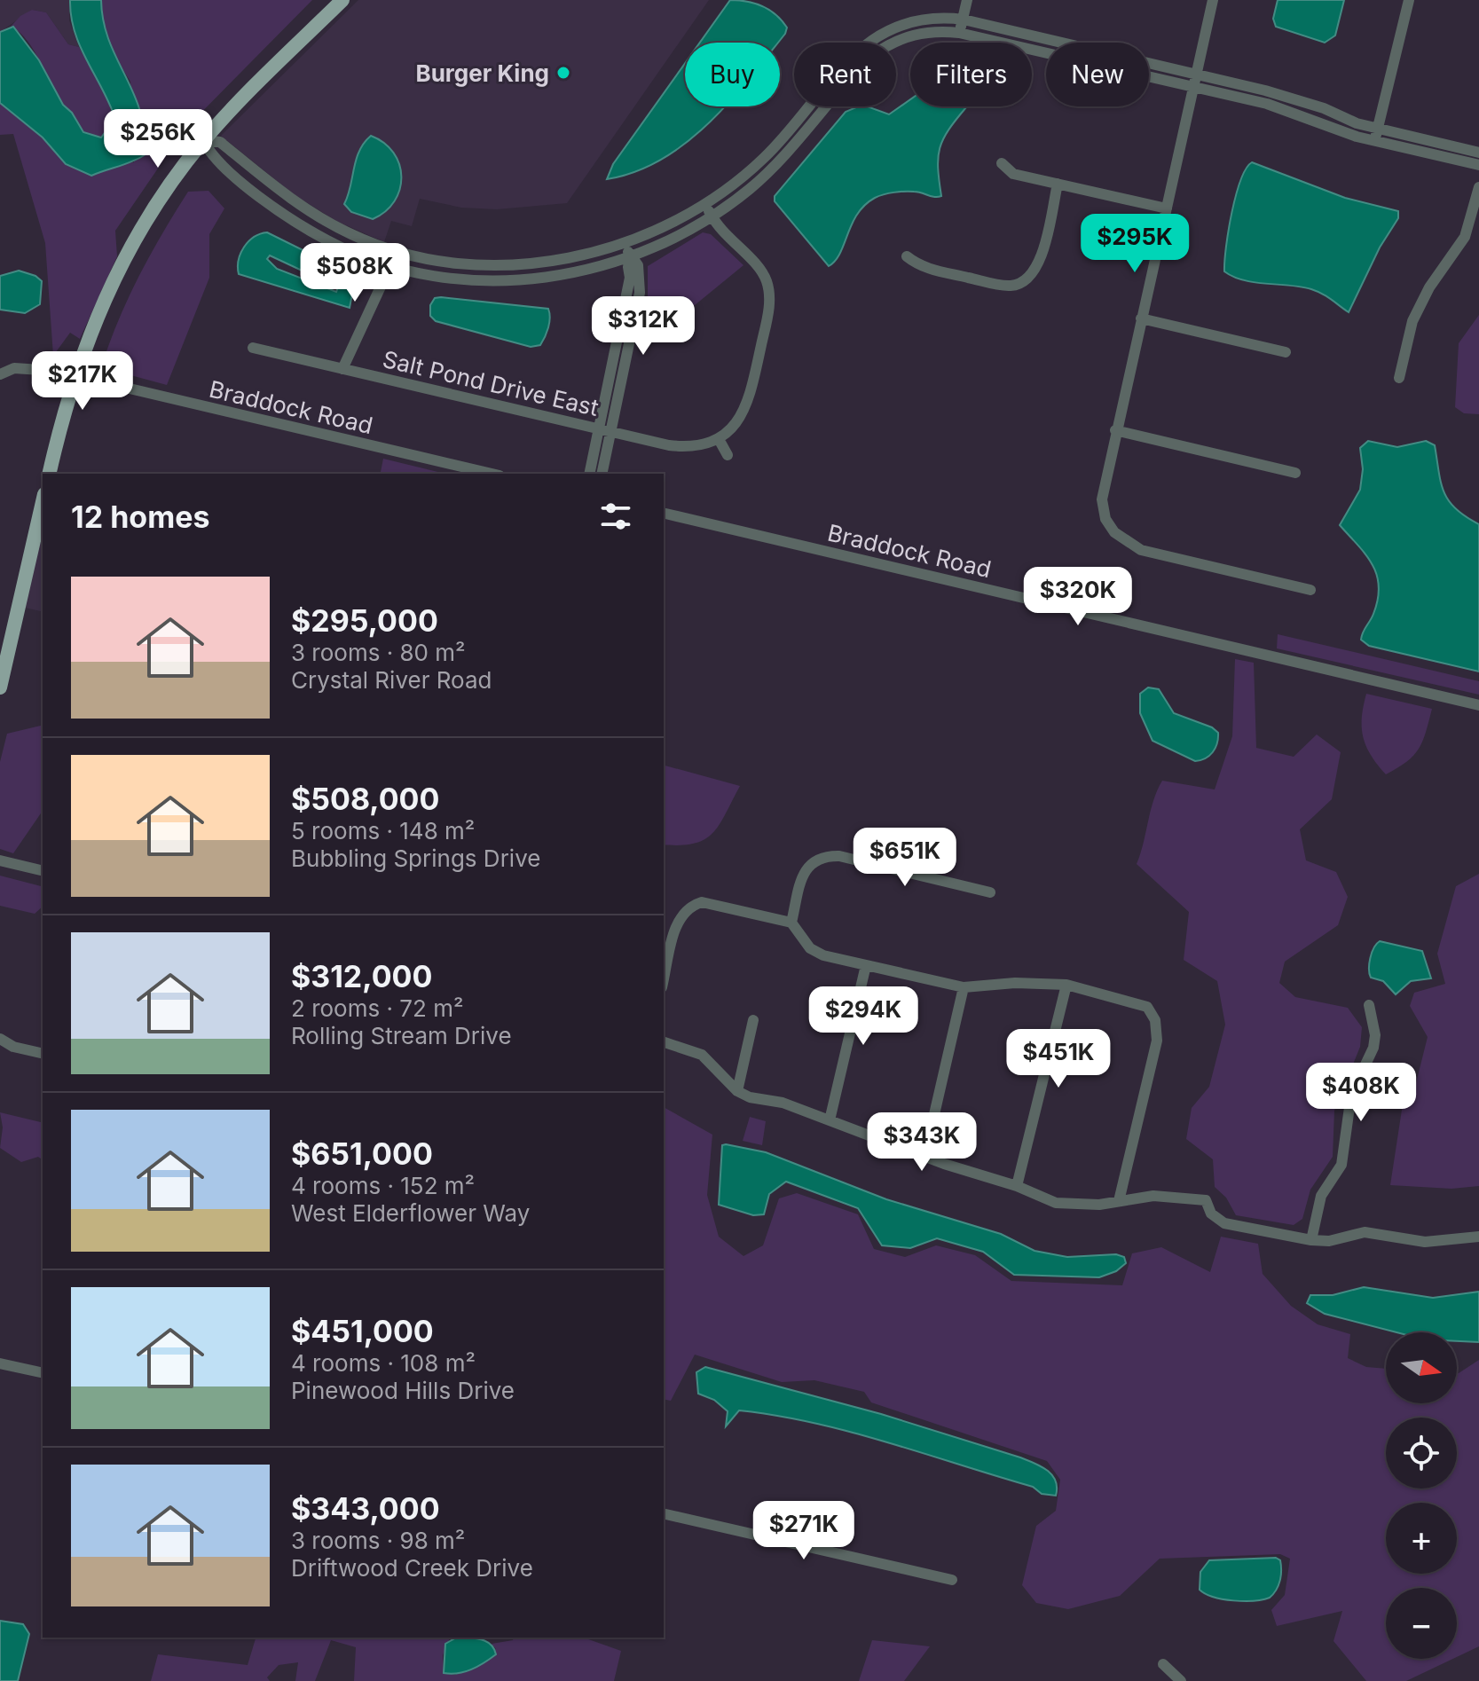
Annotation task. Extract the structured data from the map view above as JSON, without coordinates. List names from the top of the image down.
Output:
{
  "streets": {
    "street": ["Salt Pond Drive East", "Braddock Road"]
  },
  "places": ["Burger King"],
  "north": "right",
  "page": {
    "chip": [
      "Buy",
      "Rent",
      "Filters",
      "New"
    ],
    "price": [
      "$256K",
      "$295K",
      "$508K",
      "$312K",
      "$217K",
      "$320K",
      "$651K",
      "$294K",
      "$451K",
      "$408K",
      "$343K",
      "$271K"
    ],
    "heading": "12 homes",
    "list": [
      {
        "name": "$295,000",
        "note": "3 rooms · 80 m² · Crystal River Road"
      },
      {
        "name": "$508,000",
        "note": "5 rooms · 148 m² · Bubbling Springs Drive"
      },
      {
        "name": "$312,000",
        "note": "2 rooms · 72 m² · Rolling Stream Drive"
      },
      {
        "name": "$651,000",
        "note": "4 rooms · 152 m² · West Elderflower Way"
      },
      {
        "name": "$451,000",
        "note": "4 rooms · 108 m² · Pinewood Hills Drive"
      },
      {
        "name": "$343,000",
        "note": "3 rooms · 98 m² · Driftwood Creek Drive"
      }
    ],
    "map_buttons": ["+", "−"]
  }
}
